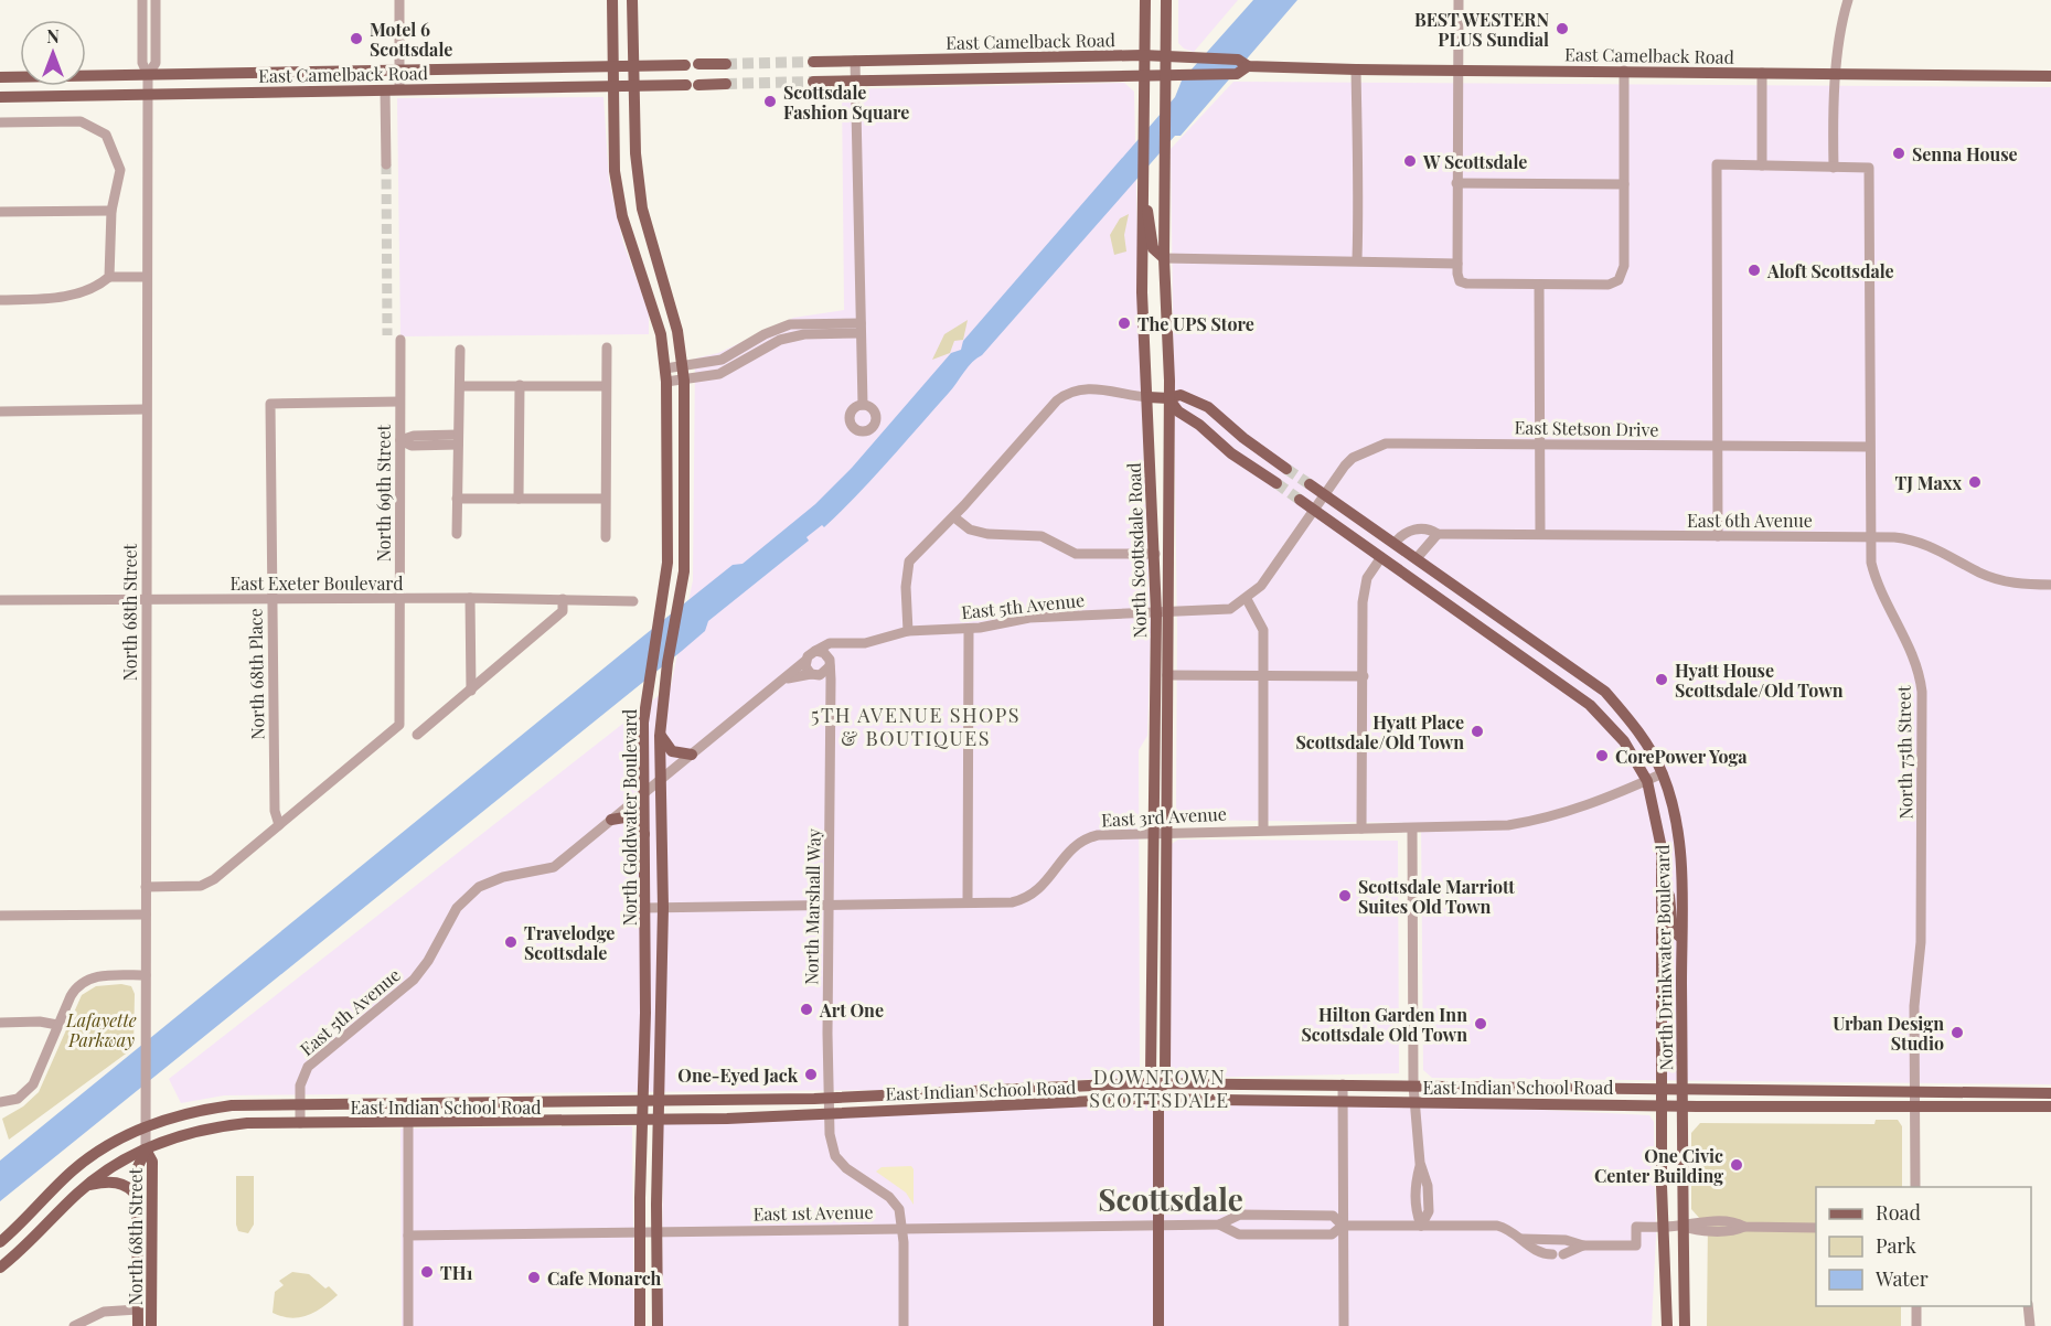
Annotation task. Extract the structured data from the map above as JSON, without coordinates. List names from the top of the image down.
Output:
{
  "streets": {
    "main road": [
      "East Camelback Road",
      "North Scottsdale Road",
      "North 68th Street",
      "North Goldwater Boulevard",
      "North Drinkwater Boulevard",
      "East Indian School Road"
    ],
    "street": [
      "East Stetson Drive",
      "North 69th Street",
      "East 6th Avenue",
      "East Exeter Boulevard",
      "East 5th Avenue",
      "North 68th Place",
      "North 75th Street",
      "East 3rd Avenue",
      "North Marshall Way",
      "East 1st Avenue"
    ]
  },
  "crossings": [
    ["East Camelback Road", "North Scottsdale Road"],
    ["East Camelback Road", "North 68th Street"],
    ["East Camelback Road", "North Goldwater Boulevard"],
    ["East Stetson Drive", "East 5th Avenue"],
    ["East Stetson Drive", "North 75th Street"],
    ["East Stetson Drive", "North Drinkwater Boulevard"],
    ["North 69th Street", "East Exeter Boulevard"],
    ["North 69th Street", "North 68th Place"],
    ["East 6th Avenue", "North 75th Street"],
    ["East 6th Avenue", "North Drinkwater Boulevard"],
    ["North Scottsdale Road", "East 5th Avenue"],
    ["North Scottsdale Road", "East 3rd Avenue"],
    ["North Scottsdale Road", "East Indian School Road"],
    ["North Scottsdale Road", "East 1st Avenue"],
    ["East Exeter Boulevard", "North 68th Street"],
    ["East Exeter Boulevard", "North 68th Place"],
    ["East 5th Avenue", "North Goldwater Boulevard"],
    ["East 5th Avenue", "North Marshall Way"],
    ["East 5th Avenue", "North Drinkwater Boulevard"],
    ["East 5th Avenue", "East Indian School Road"],
    ["North 68th Street", "East Indian School Road"],
    ["North 75th Street", "East Indian School Road"],
    ["East 3rd Avenue", "North Goldwater Boulevard"],
    ["East 3rd Avenue", "North Marshall Way"],
    ["East 3rd Avenue", "North Drinkwater Boulevard"],
    ["North Goldwater Boulevard", "East Indian School Road"],
    ["North Goldwater Boulevard", "East 1st Avenue"],
    ["North Marshall Way", "East Indian School Road"],
    ["North Marshall Way", "East 1st Avenue"],
    ["North Drinkwater Boulevard", "East Indian School Road"],
    ["North Drinkwater Boulevard", "East 1st Avenue"]
  ],
  "districts": ["5TH AVENUE SHOPS & BOUTIQUES", "DOWNTOWN SCOTTSDALE", "Scottsdale"],
  "parks": ["Lafayette Parkway"],
  "places": [
    "BEST WESTERN PLUS Sundial",
    "Motel 6 Scottsdale",
    "Scottsdale Fashion Square",
    "Senna House",
    "W Scottsdale",
    "Aloft Scottsdale",
    "The UPS Store",
    "TJ Maxx",
    "Hyatt House Scottsdale/Old Town",
    "Hyatt Place Scottsdale/Old Town",
    "CorePower Yoga",
    "Scottsdale Marriott Suites Old Town",
    "Travelodge Scottsdale",
    "Art One",
    "Hilton Garden Inn Scottsdale Old Town",
    "Urban Design Studio",
    "One-Eyed Jack",
    "One Civic Center Building",
    "TH1",
    "Cafe Monarch"
  ],
  "legend": ["Road", "Park", "Water"],
  "north": "top"
}
